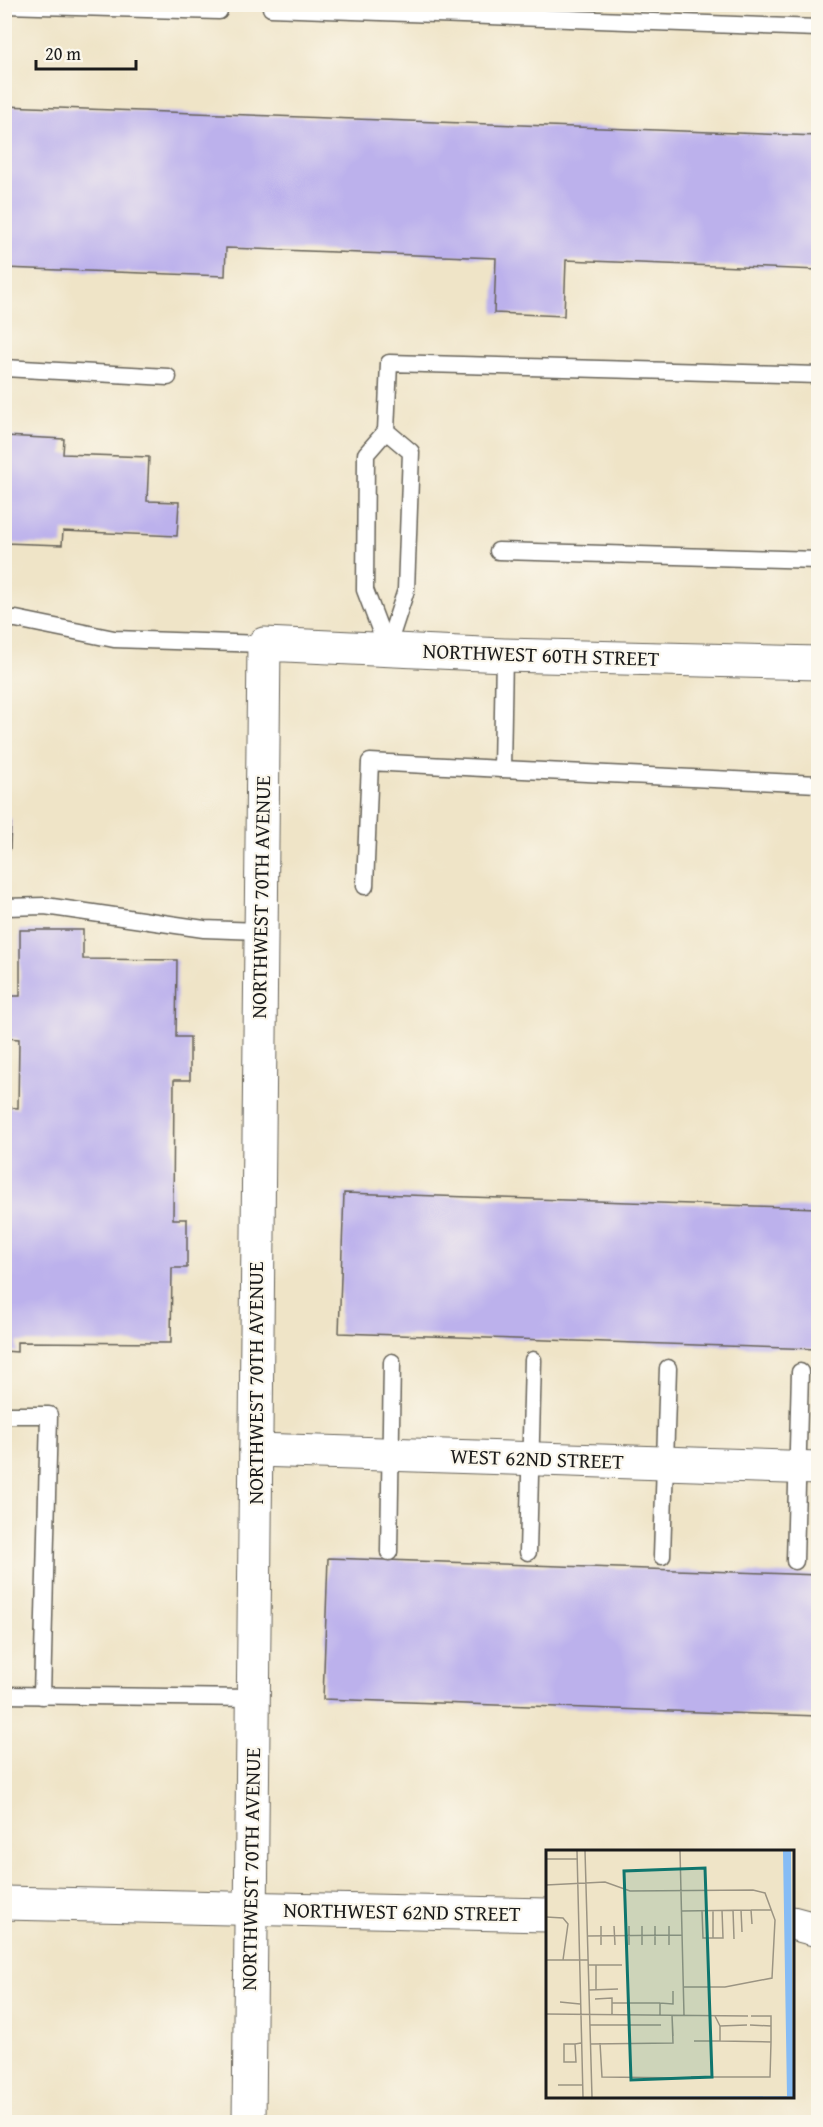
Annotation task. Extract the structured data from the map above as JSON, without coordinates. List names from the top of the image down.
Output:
{
  "streets": {
    "street": [
      "NORTHWEST 60TH STREET",
      "NORTHWEST 70TH AVENUE",
      "WEST 62ND STREET",
      "NORTHWEST 62ND STREET"
    ]
  },
  "crossings": [
    ["NORTHWEST 60TH STREET", "NORTHWEST 70TH AVENUE"],
    ["NORTHWEST 70TH AVENUE", "WEST 62ND STREET"],
    ["NORTHWEST 70TH AVENUE", "NORTHWEST 62ND STREET"]
  ],
  "scale_bar": "20 m"
}
